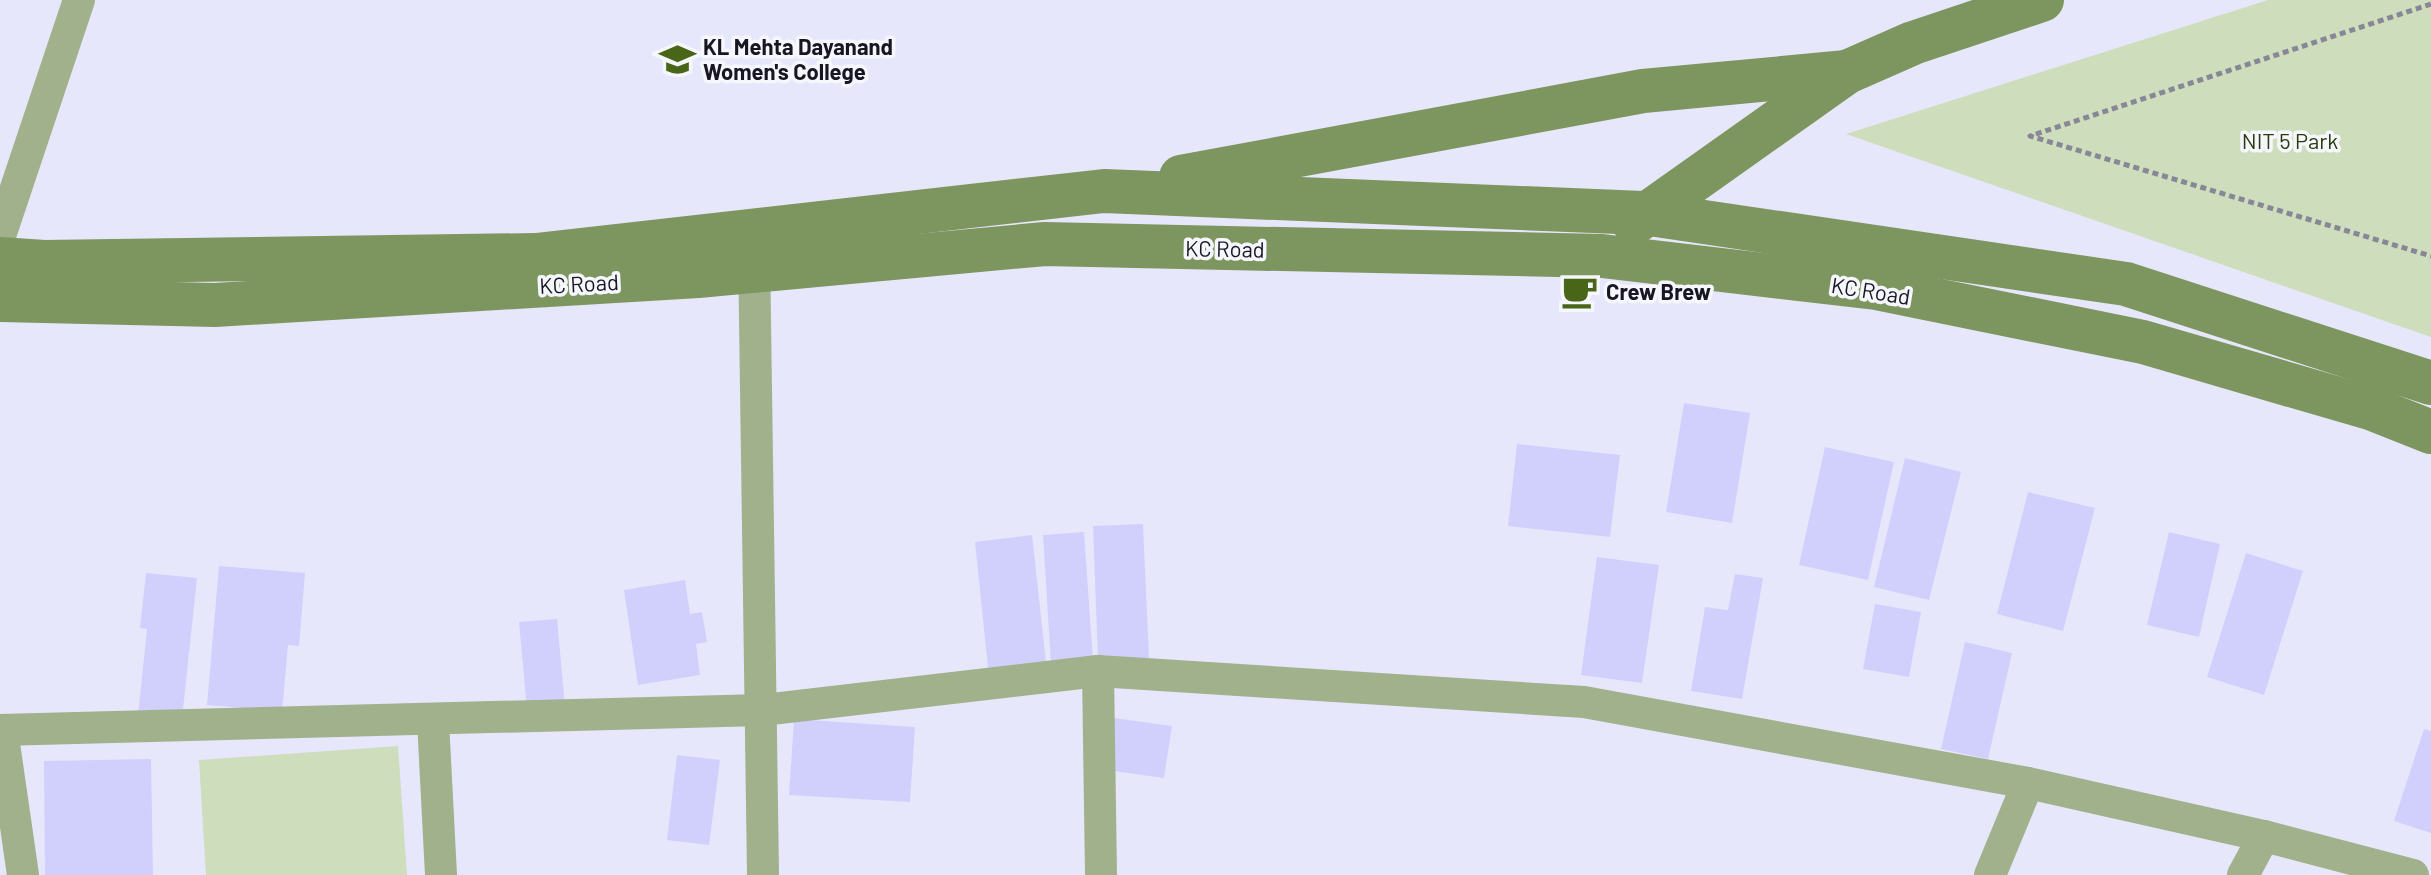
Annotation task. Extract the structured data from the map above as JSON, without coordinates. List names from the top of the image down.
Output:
{
  "streets": {
    "street": ["KC Road"]
  },
  "parks": ["NIT 5 Park"],
  "places": {
    "school or university": ["KL Mehta Dayanand Women's College"],
    "cafe": ["Crew Brew"]
  }
}
